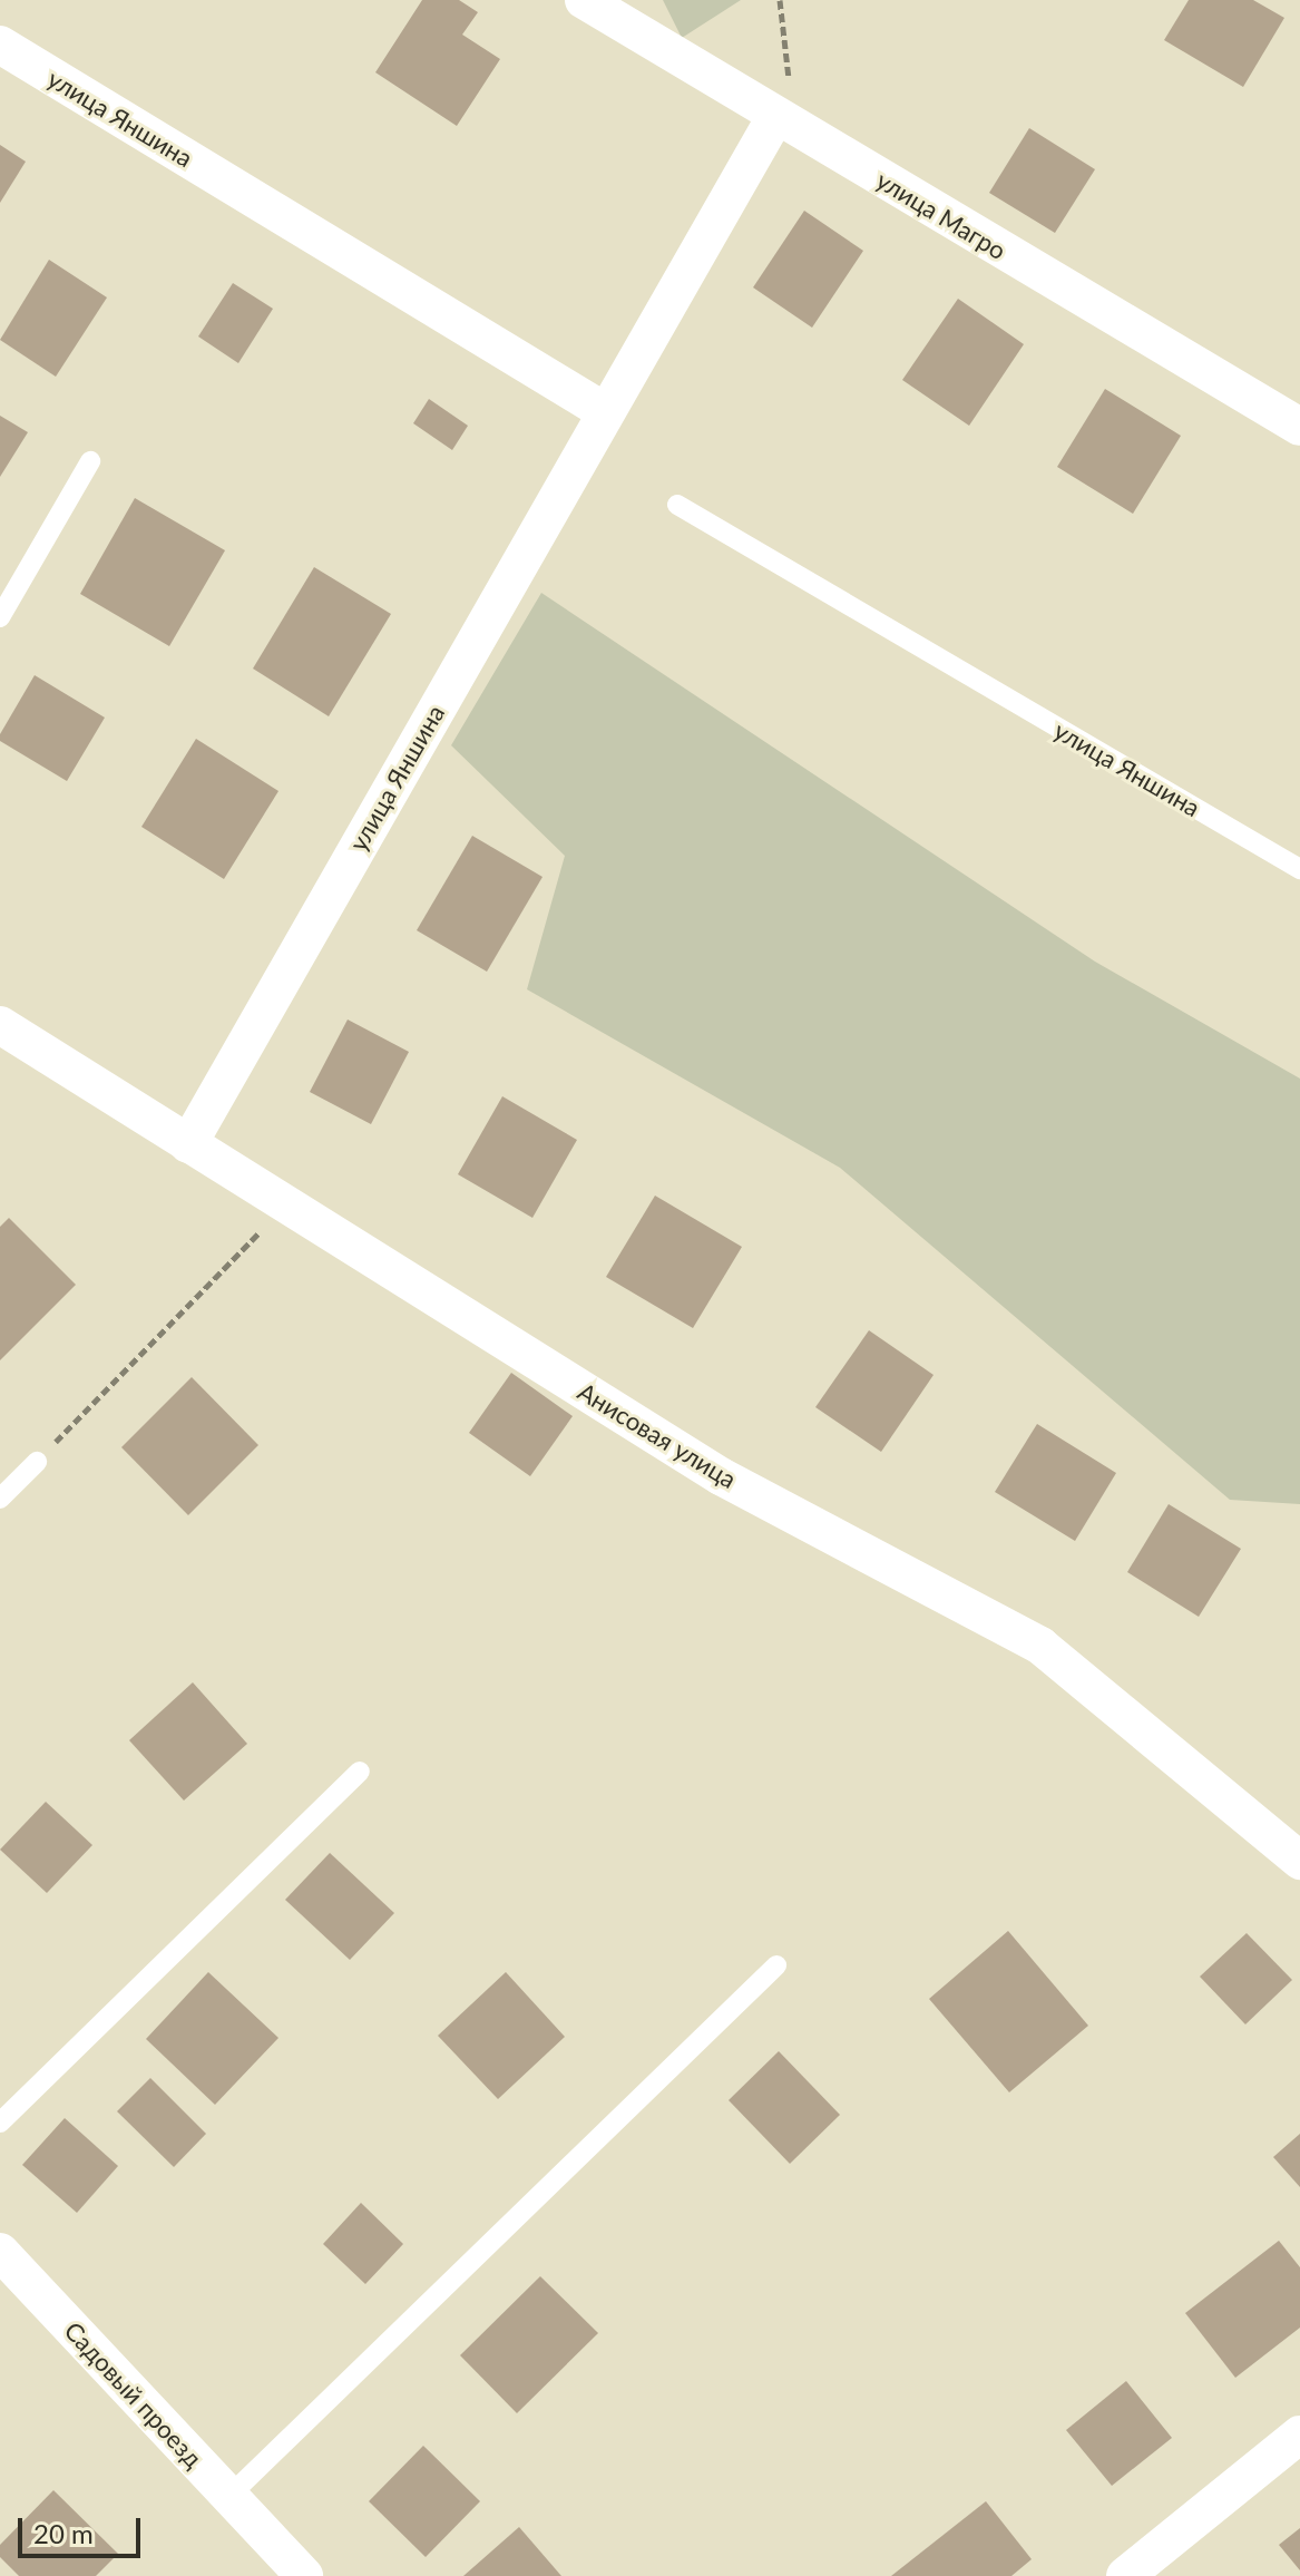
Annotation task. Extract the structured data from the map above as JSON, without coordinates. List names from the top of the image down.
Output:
{
  "streets": {
    "street": [
      "улица Яншина",
      "улица Магро",
      "Анисовая улица",
      "Садовый проезд"
    ]
  },
  "crossings": [
    ["улица Яншина", "улица Магро"],
    ["улица Яншина", "Анисовая улица"]
  ],
  "scale_bar": "20 m"
}
